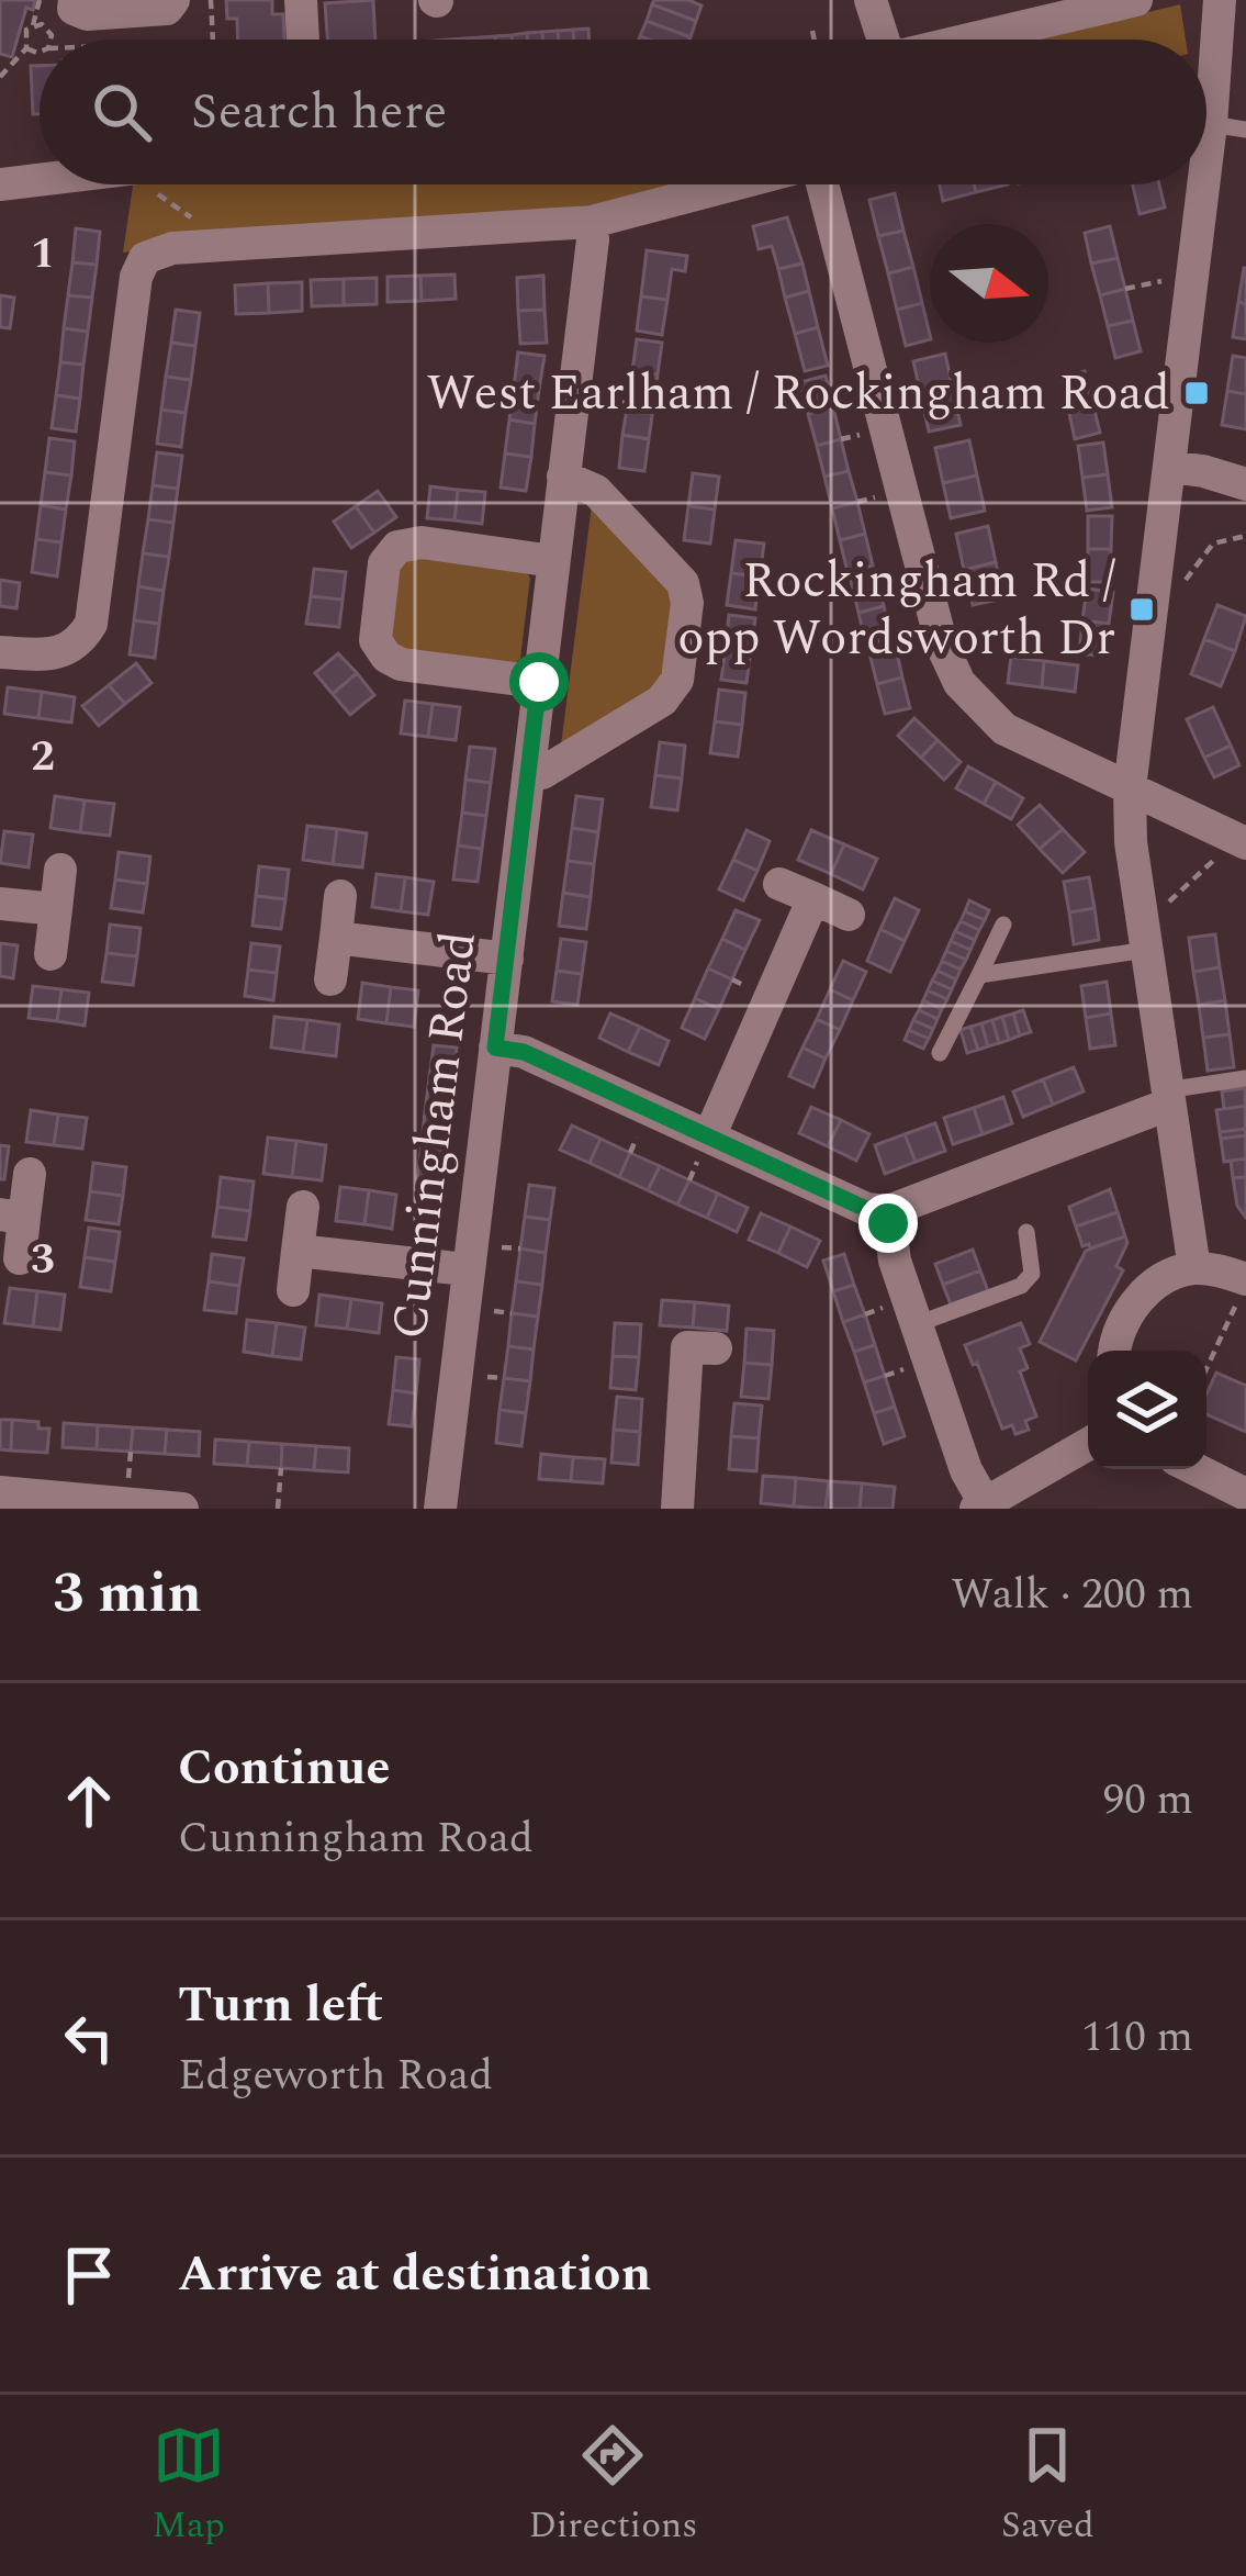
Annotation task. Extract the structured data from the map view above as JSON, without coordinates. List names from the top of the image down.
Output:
{
  "streets": {
    "street": ["Cunningham Road"]
  },
  "places": {
    "transit": ["West Earlham / Rockingham Road", "Rockingham Rd / opp Wordsworth Dr"]
  },
  "north": "right",
  "page": {
    "search": "Search here",
    "heading": ["3 min", "Walk · 200 m"],
    "list": [
      ["Continue", "Cunningham Road", "90 m"],
      ["Turn left", "Edgeworth Road", "110 m"],
      "Arrive at destination"
    ],
    "nav": ["Map", "Directions", "Saved"]
  },
  "grid": {
    "rows": ["1", "2", "3"]
  }
}
